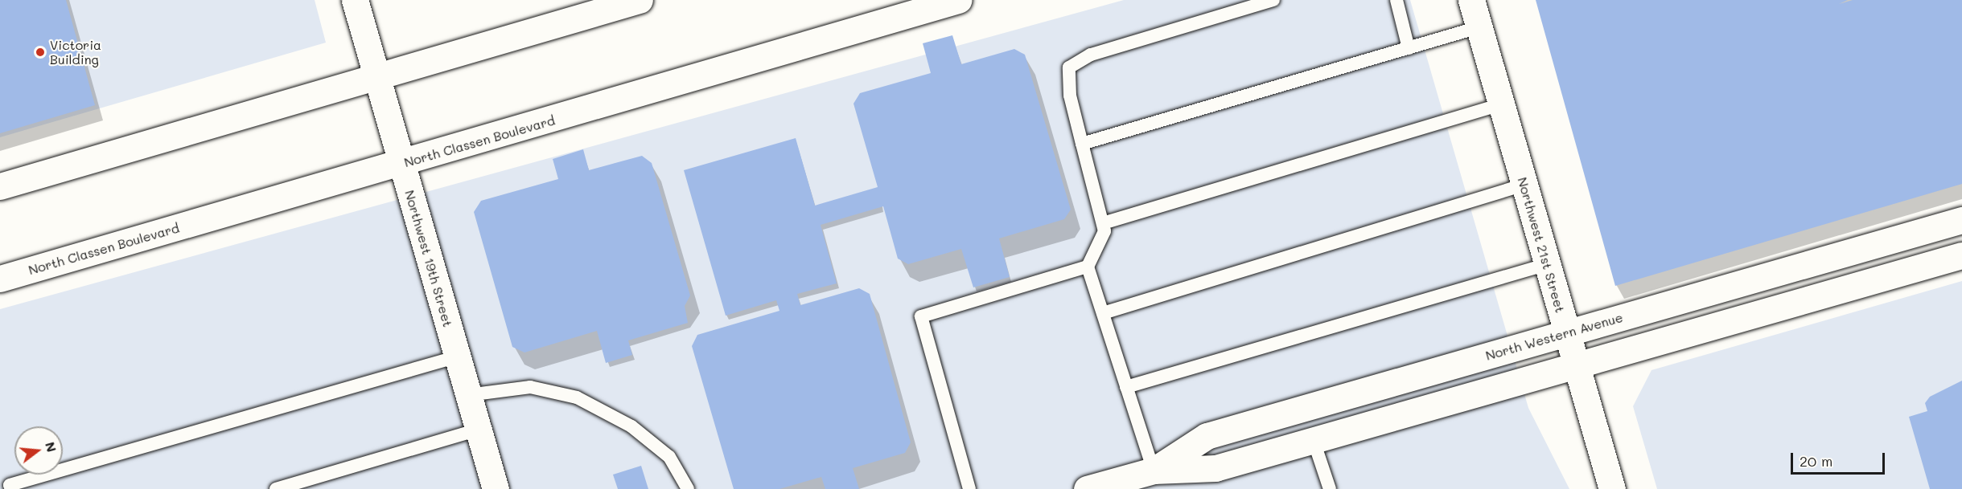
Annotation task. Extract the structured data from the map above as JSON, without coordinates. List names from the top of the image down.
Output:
{
  "streets": {
    "street": [
      "North Classen Boulevard",
      "Northwest 21st Street",
      "Northwest 19th Street",
      "North Western Avenue"
    ]
  },
  "crossings": [
    ["North Classen Boulevard", "Northwest 19th Street"],
    ["Northwest 21st Street", "North Western Avenue"]
  ],
  "places": ["Victoria Building"],
  "scale_bar": "20 m",
  "north": "right"
}
